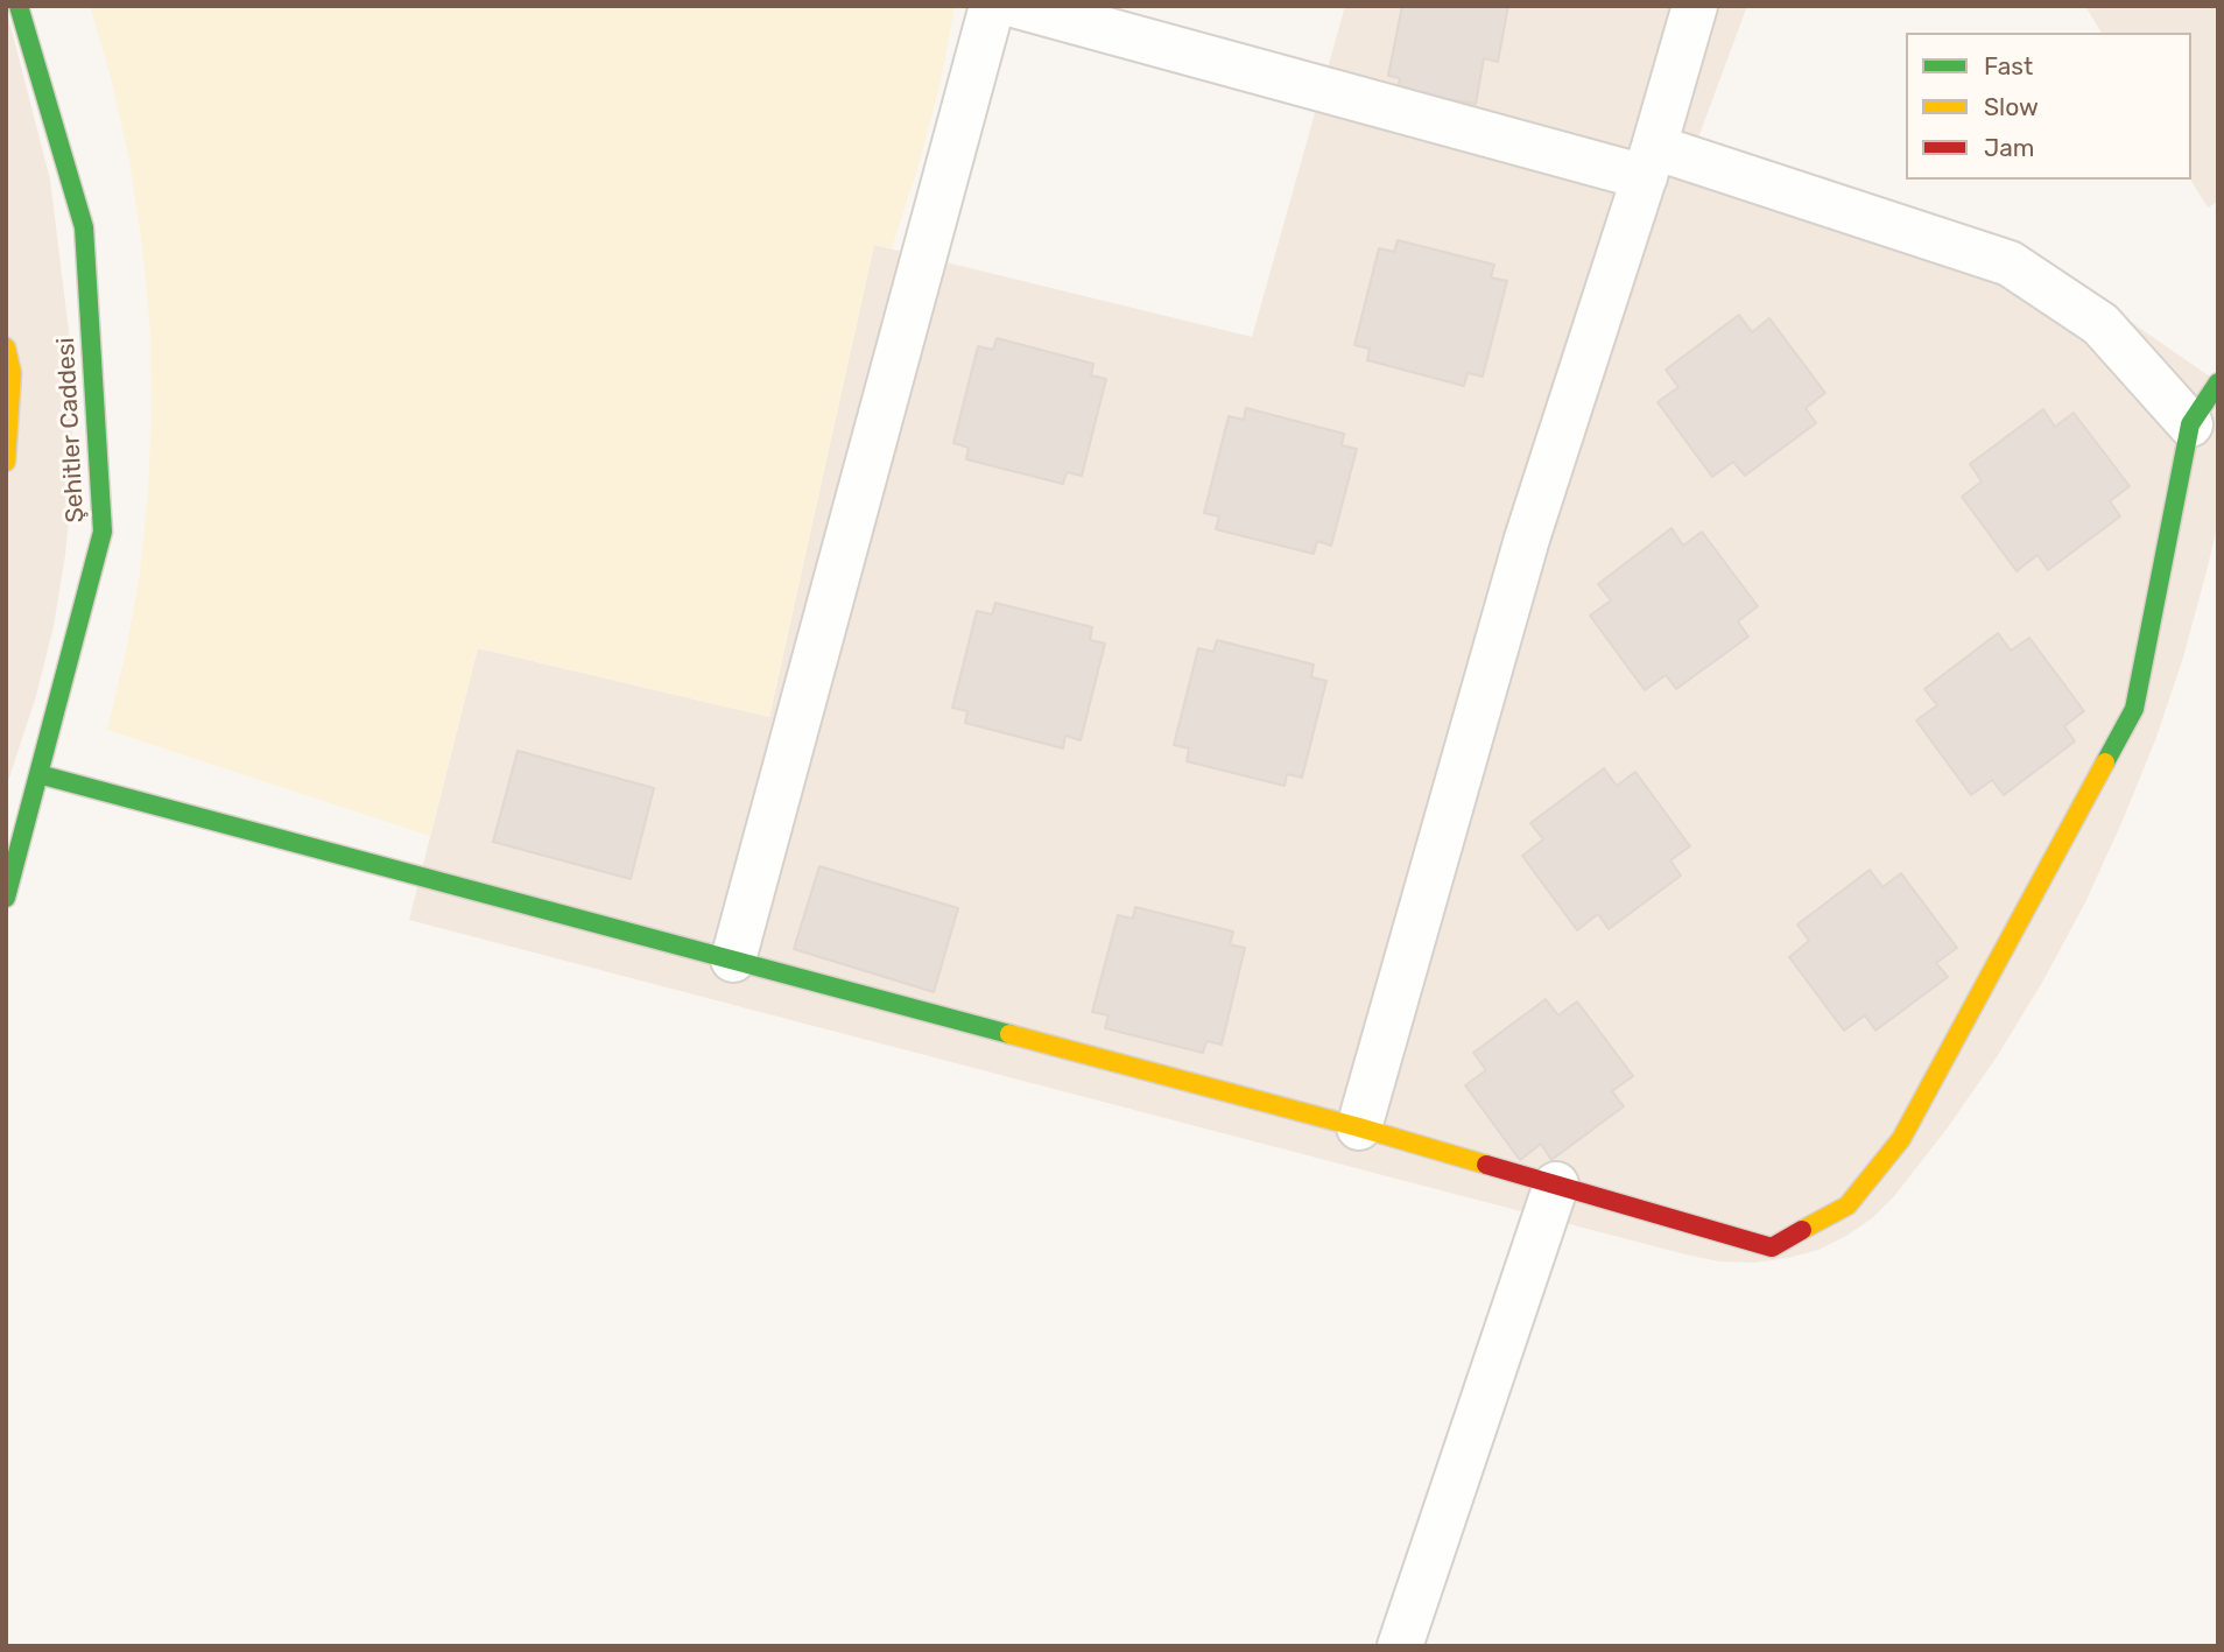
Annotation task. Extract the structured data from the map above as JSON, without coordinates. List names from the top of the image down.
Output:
{
  "streets": {
    "street": ["Şehitler Caddesi"]
  },
  "legend": ["Fast", "Slow", "Jam"]
}
